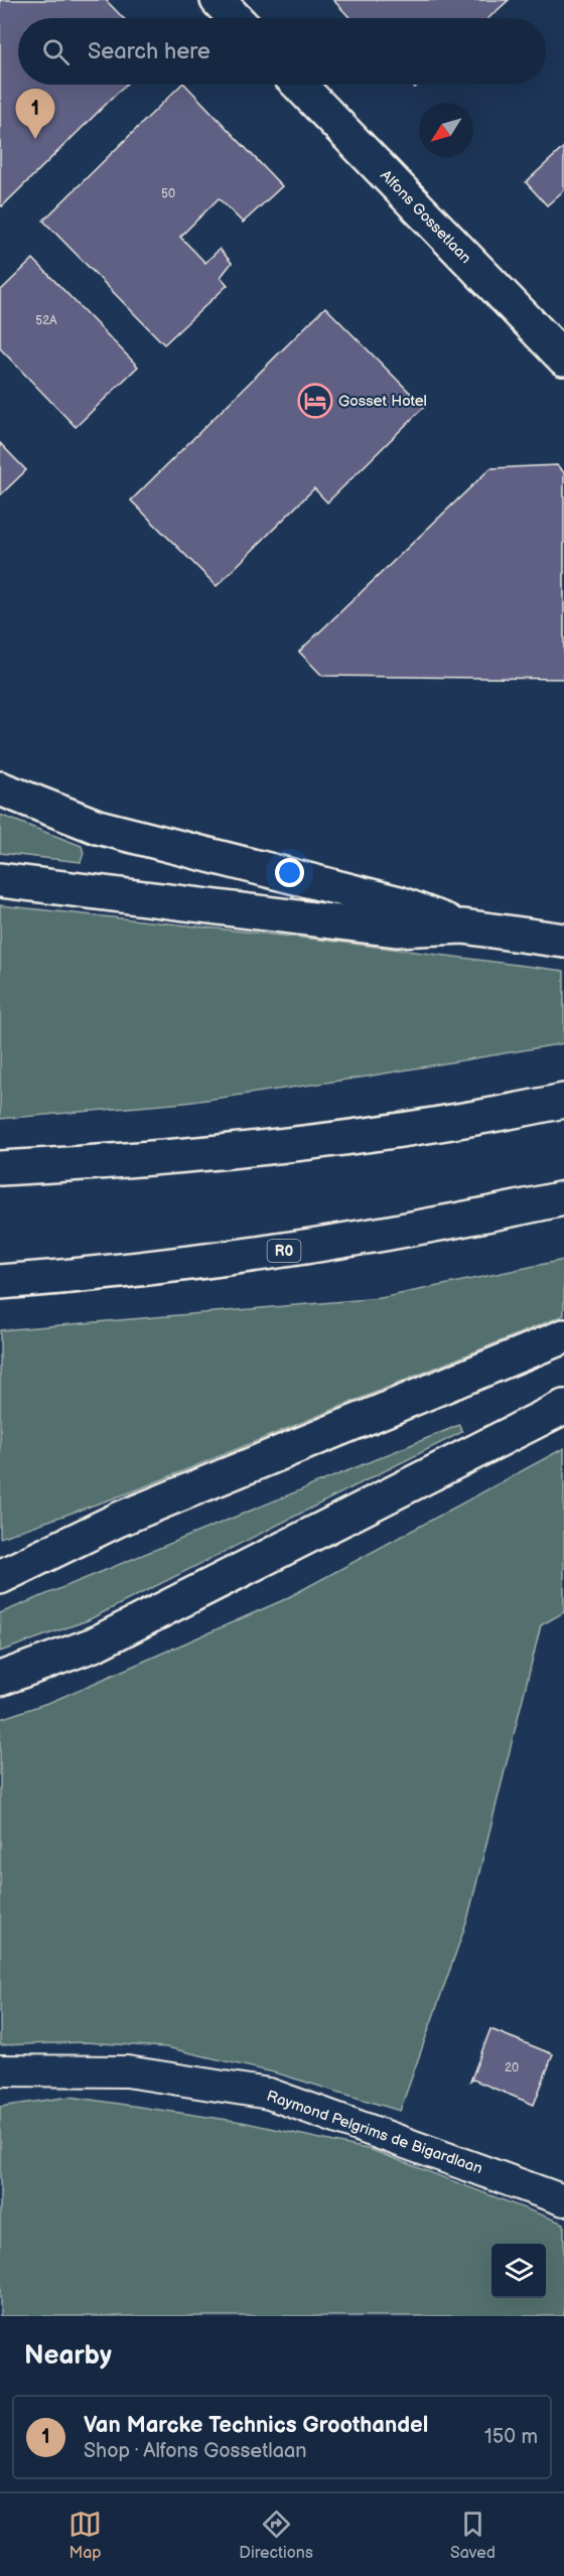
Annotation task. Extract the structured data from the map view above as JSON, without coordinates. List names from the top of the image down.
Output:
{
  "streets": {
    "main road": ["Alfons Gossetlaan", "R0"],
    "street": ["Raymond Pelgrims de Bigardlaan"]
  },
  "places": {
    "hotel": ["Gosset Hotel"]
  },
  "house_numbers": ["50", "52A", "20"],
  "north": "bottom left",
  "page": {
    "search": "Search here",
    "pins": "1",
    "heading": "Nearby",
    "list": [
      {
        "mark": "1",
        "name": "Van Marcke Technics Groothandel",
        "note": "Shop · Alfons Gossetlaan",
        "value": "150 m"
      }
    ],
    "nav": ["Map", "Directions", "Saved"]
  }
}
